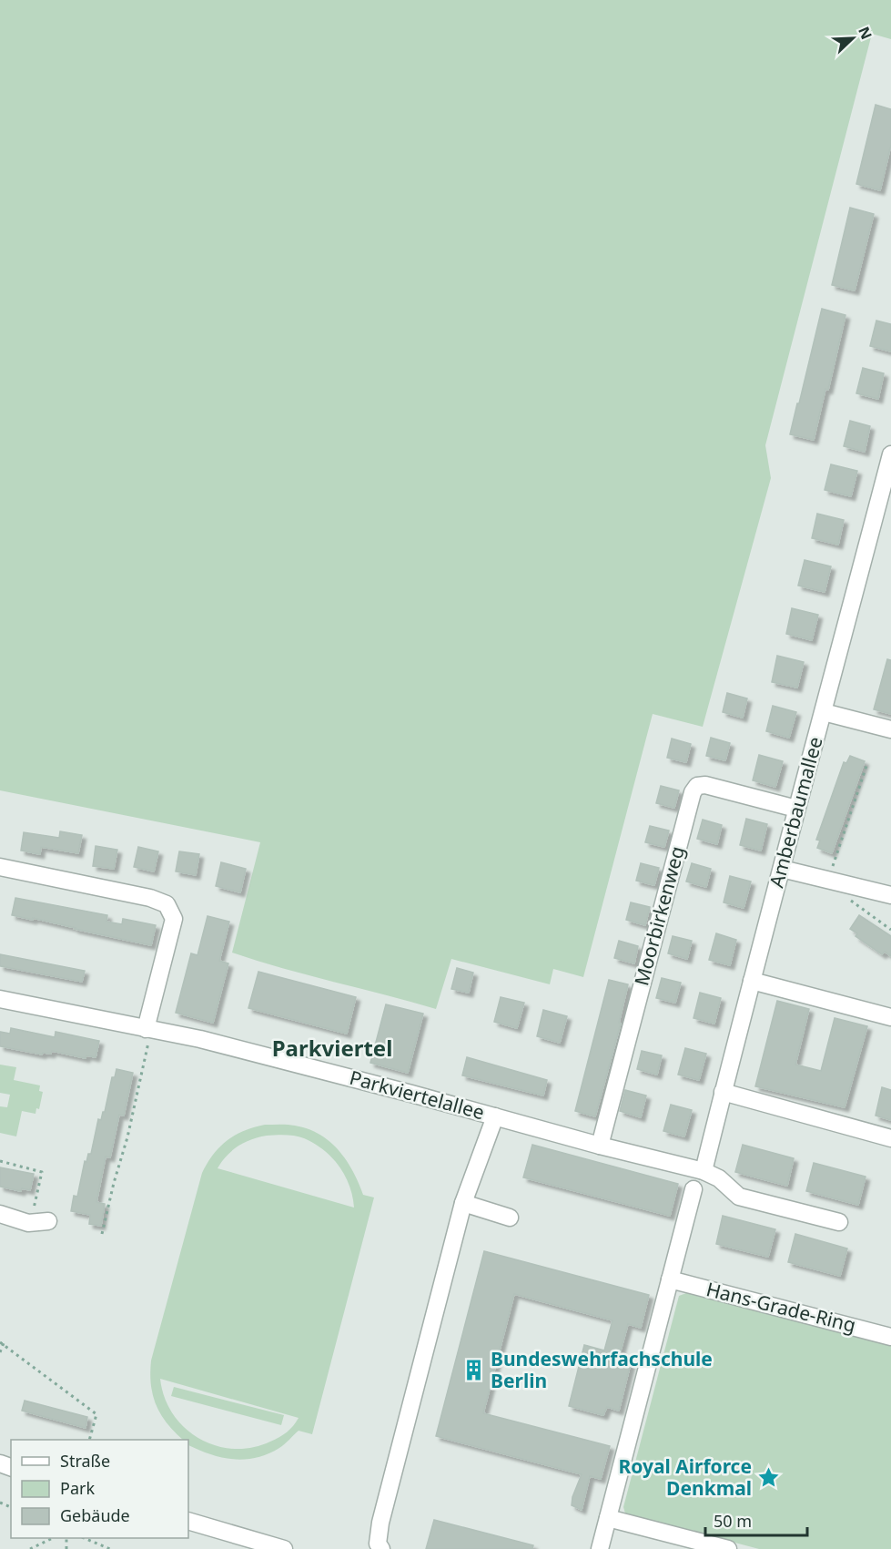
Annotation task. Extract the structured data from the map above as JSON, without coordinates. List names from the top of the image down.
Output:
{
  "streets": {
    "street": [
      "Amberbaumallee",
      "Moorbirkenweg",
      "Parkviertelallee",
      "Hans-Grade-Ring"
    ]
  },
  "crossings": [
    ["Amberbaumallee", "Moorbirkenweg"],
    ["Amberbaumallee", "Parkviertelallee"],
    ["Moorbirkenweg", "Parkviertelallee"]
  ],
  "districts": ["Parkviertel"],
  "places": {
    "building": ["Bundeswehrfachschule Berlin"],
    "place": ["Royal Airforce Denkmal"]
  },
  "legend": ["Straße", "Park", "Gebäude"],
  "scale_bar": "50 m",
  "north": "top right"
}
